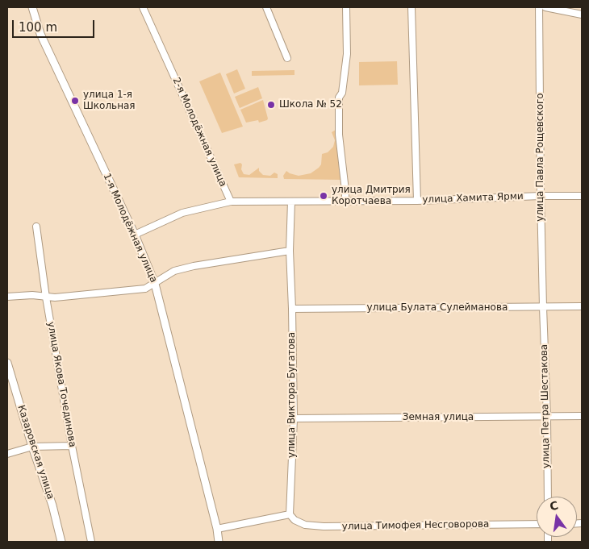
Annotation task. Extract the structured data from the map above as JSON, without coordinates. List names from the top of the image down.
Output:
{
  "streets": {
    "street": [
      "2-я Молодёжная улица",
      "улица Павла Рощевского",
      "улица Хамита Ярми",
      "1-я Молодёжная улица",
      "улица Булата Сулейманова",
      "улица Якова Точединова",
      "улица Виктора Бугатова",
      "улица Петра Шестакова",
      "Земная улица",
      "Казаровская улица",
      "улица Тимофея Несговорова"
    ]
  },
  "crossings": [
    ["улица Павла Рощевского", "улица Хамита Ярми"],
    ["улица Павла Рощевского", "улица Булата Сулейманова"],
    ["улица Павла Рощевского", "улица Петра Шестакова"],
    ["улица Хамита Ярми", "улица Виктора Бугатова"],
    ["улица Булата Сулейманова", "улица Виктора Бугатова"],
    ["улица Булата Сулейманова", "улица Петра Шестакова"],
    ["улица Виктора Бугатова", "Земная улица"],
    ["улица Виктора Бугатова", "улица Тимофея Несговорова"],
    ["улица Петра Шестакова", "Земная улица"]
  ],
  "places": ["улица 1-я Школьная", "Школа № 52", "улица Дмитрия Коротчаева"],
  "scale_bar": "100 m",
  "north": "top"
}
